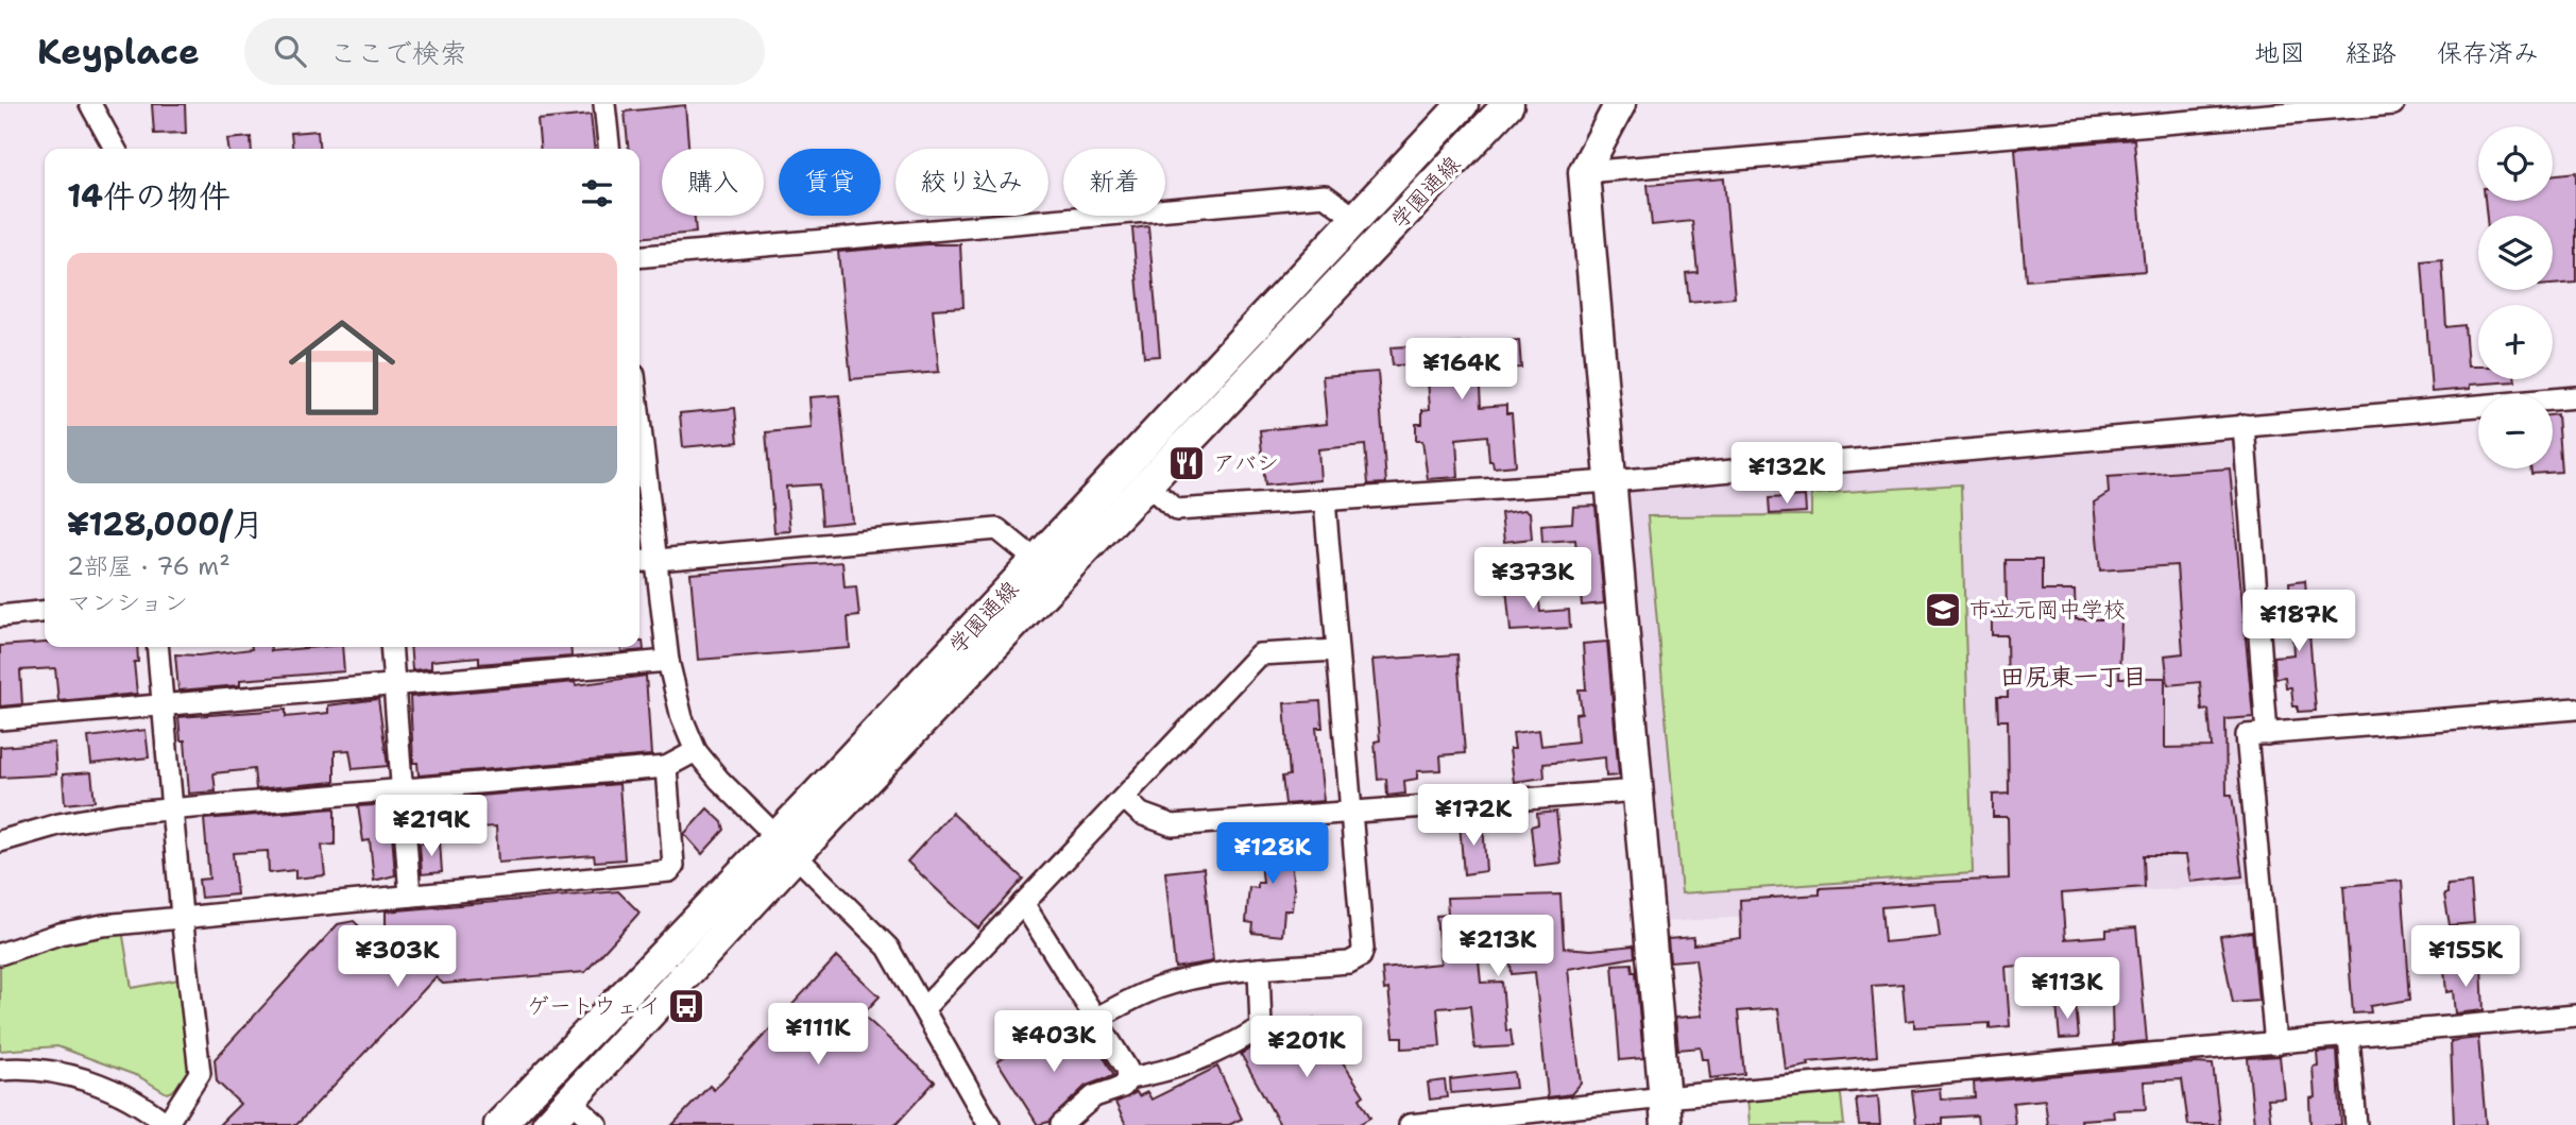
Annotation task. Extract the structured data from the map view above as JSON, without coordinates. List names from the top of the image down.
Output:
{
  "streets": {
    "street": ["学園通線"]
  },
  "districts": ["田尻東一丁目"],
  "places": {
    "restaurant": ["アバシ"],
    "school or university": ["市立元岡中学校"],
    "bus stop": ["ゲートウェイ"]
  },
  "page": {
    "header": "Keyplace",
    "search": "ここで検索",
    "nav": ["地図", "経路", "保存済み"],
    "map_buttons": ["+", "−"],
    "chip": [
      "購入",
      "賃貸",
      "絞り込み",
      "新着"
    ],
    "heading": "14件の物件",
    "list": [
      {
        "name": "¥128,000/月",
        "note": "2部屋 · 76 m² · マンション"
      }
    ],
    "price": [
      "¥164K",
      "¥132K",
      "¥373K",
      "¥187K",
      "¥172K",
      "¥219K",
      "¥128K",
      "¥213K",
      "¥303K",
      "¥155K",
      "¥113K",
      "¥111K",
      "¥403K",
      "¥201K"
    ]
  }
}
